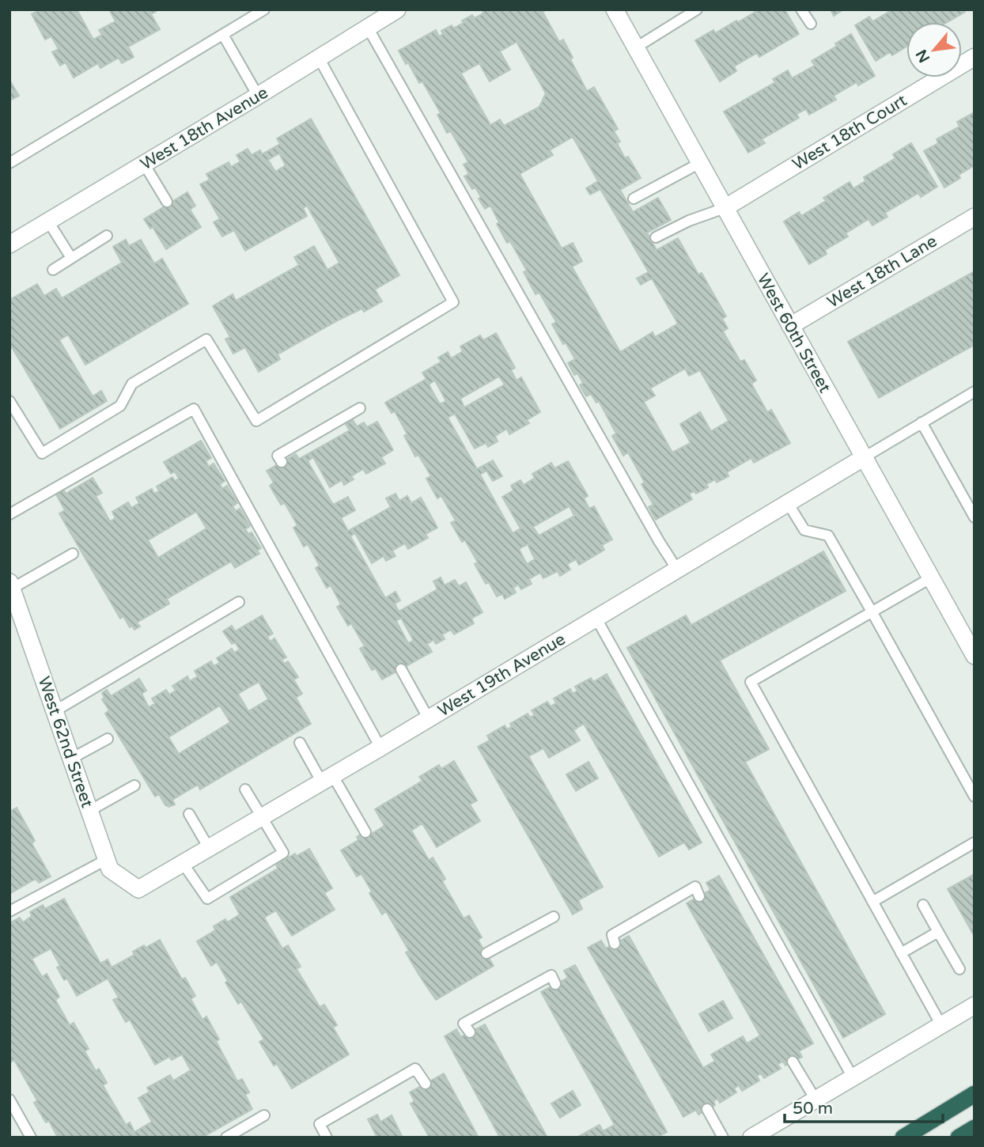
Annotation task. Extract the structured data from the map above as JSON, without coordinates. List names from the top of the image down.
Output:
{
  "streets": {
    "street": [
      "West 18th Avenue",
      "West 18th Court",
      "West 18th Lane",
      "West 60th Street",
      "West 19th Avenue",
      "West 62nd Street"
    ]
  },
  "crossings": [
    ["West 18th Court", "West 60th Street"],
    ["West 18th Lane", "West 60th Street"],
    ["West 60th Street", "West 19th Avenue"],
    ["West 19th Avenue", "West 62nd Street"]
  ],
  "scale_bar": "50 m",
  "north": "bottom left"
}
